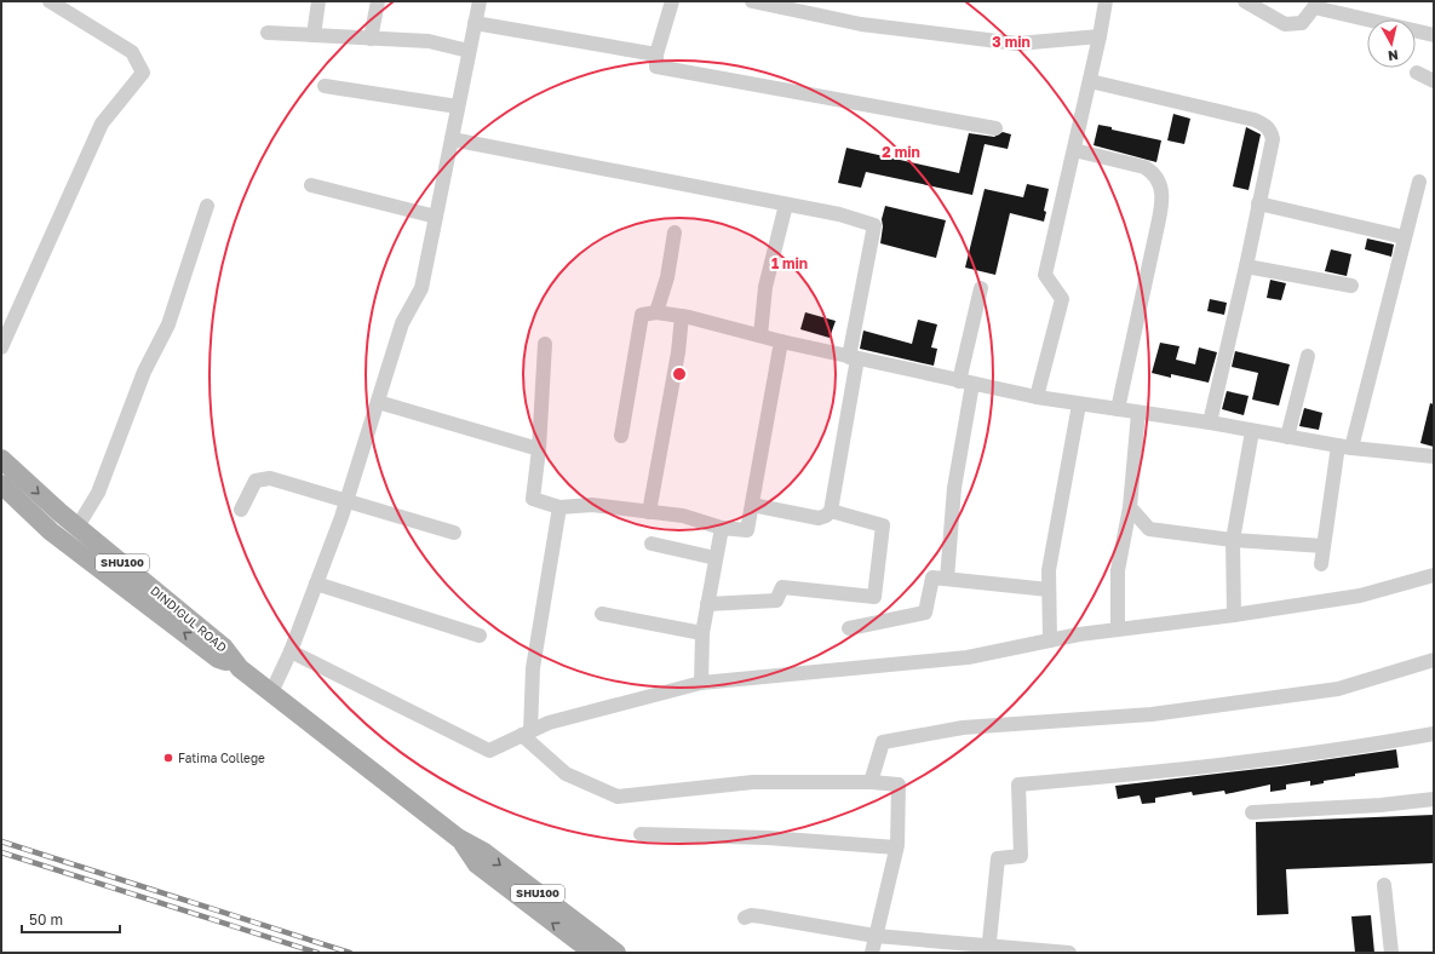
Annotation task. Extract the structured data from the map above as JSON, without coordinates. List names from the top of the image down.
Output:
{
  "streets": {
    "main road": ["SHU100", "DINDIGUL ROAD"]
  },
  "places": ["Fatima College"],
  "scale_bar": "50 m",
  "north": "bottom",
  "rings": ["3 min", "2 min", "1 min"]
}
